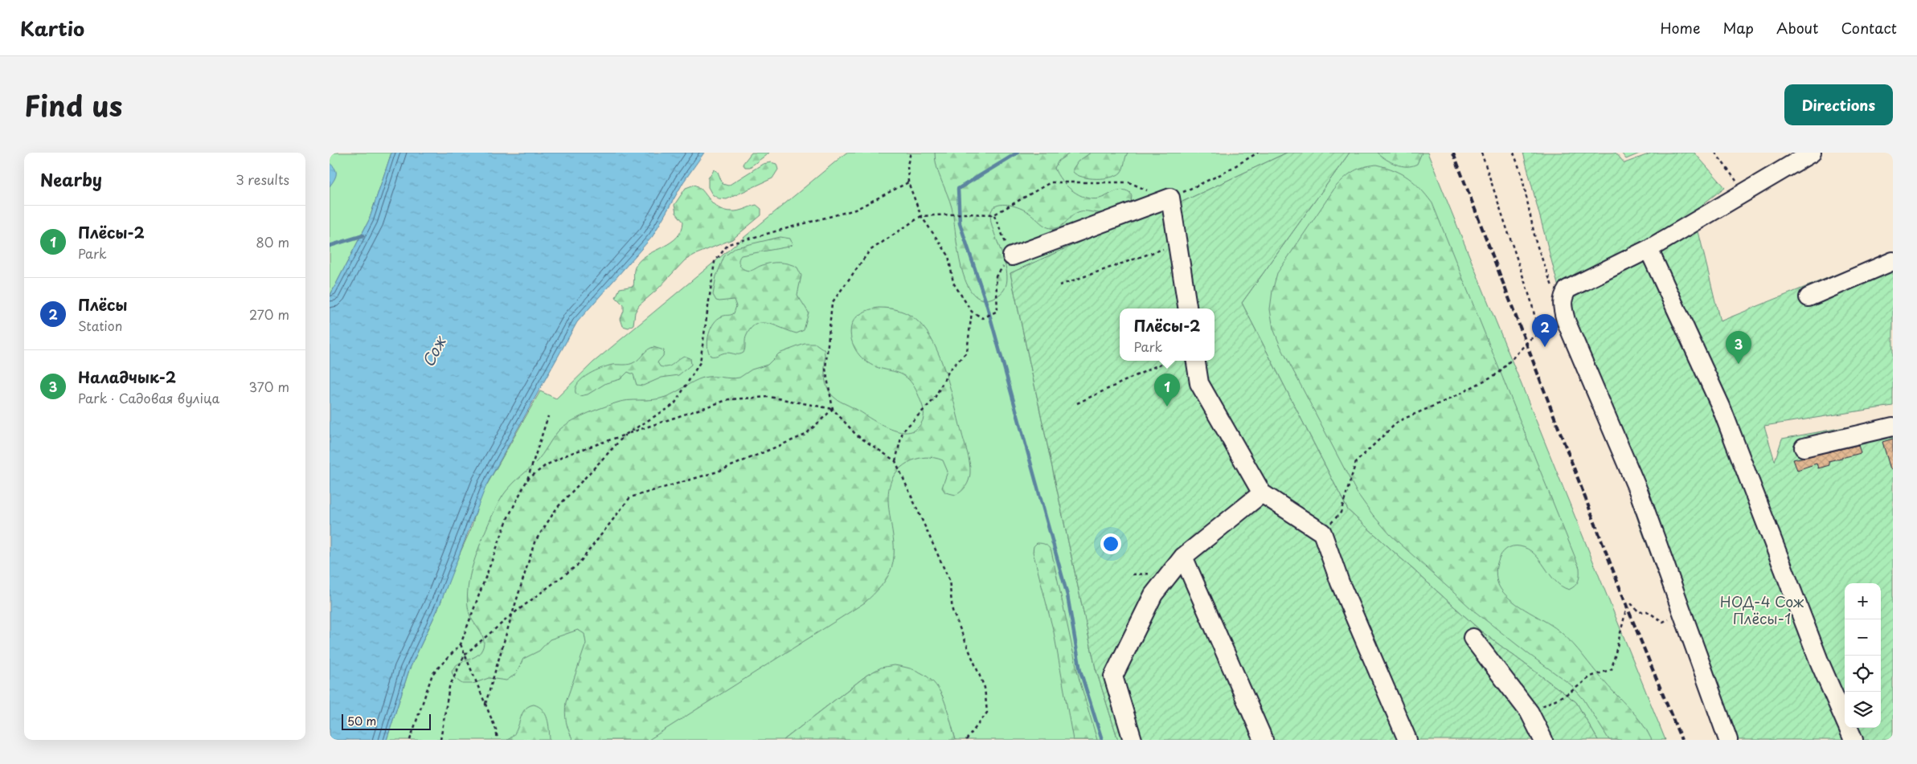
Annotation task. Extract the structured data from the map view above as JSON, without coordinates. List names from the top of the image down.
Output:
{
  "water": ["Сож"],
  "parks": ["НОД-4 Сож Плёсы-1"],
  "scale_bar": "50 m",
  "page": {
    "header": "Kartio",
    "nav": [
      "Home",
      "Map",
      "About",
      "Contact"
    ],
    "title": "Find us",
    "buttons": "Directions",
    "heading": ["Nearby", "3 results"],
    "list": [
      {
        "mark": "1",
        "name": "Плёсы-2",
        "note": "Park",
        "value": "80 m"
      },
      {
        "mark": "2",
        "name": "Плёсы",
        "note": "Station",
        "value": "270 m"
      },
      {
        "mark": "3",
        "name": "Наладчык-2",
        "note": "Park · Садовая вуліца",
        "value": "370 m"
      }
    ],
    "popup": ["Плёсы-2", "Park"],
    "pins": ["2", "3", "1"],
    "map_buttons": ["+", "−"],
    "scale": "50 m"
  }
}
